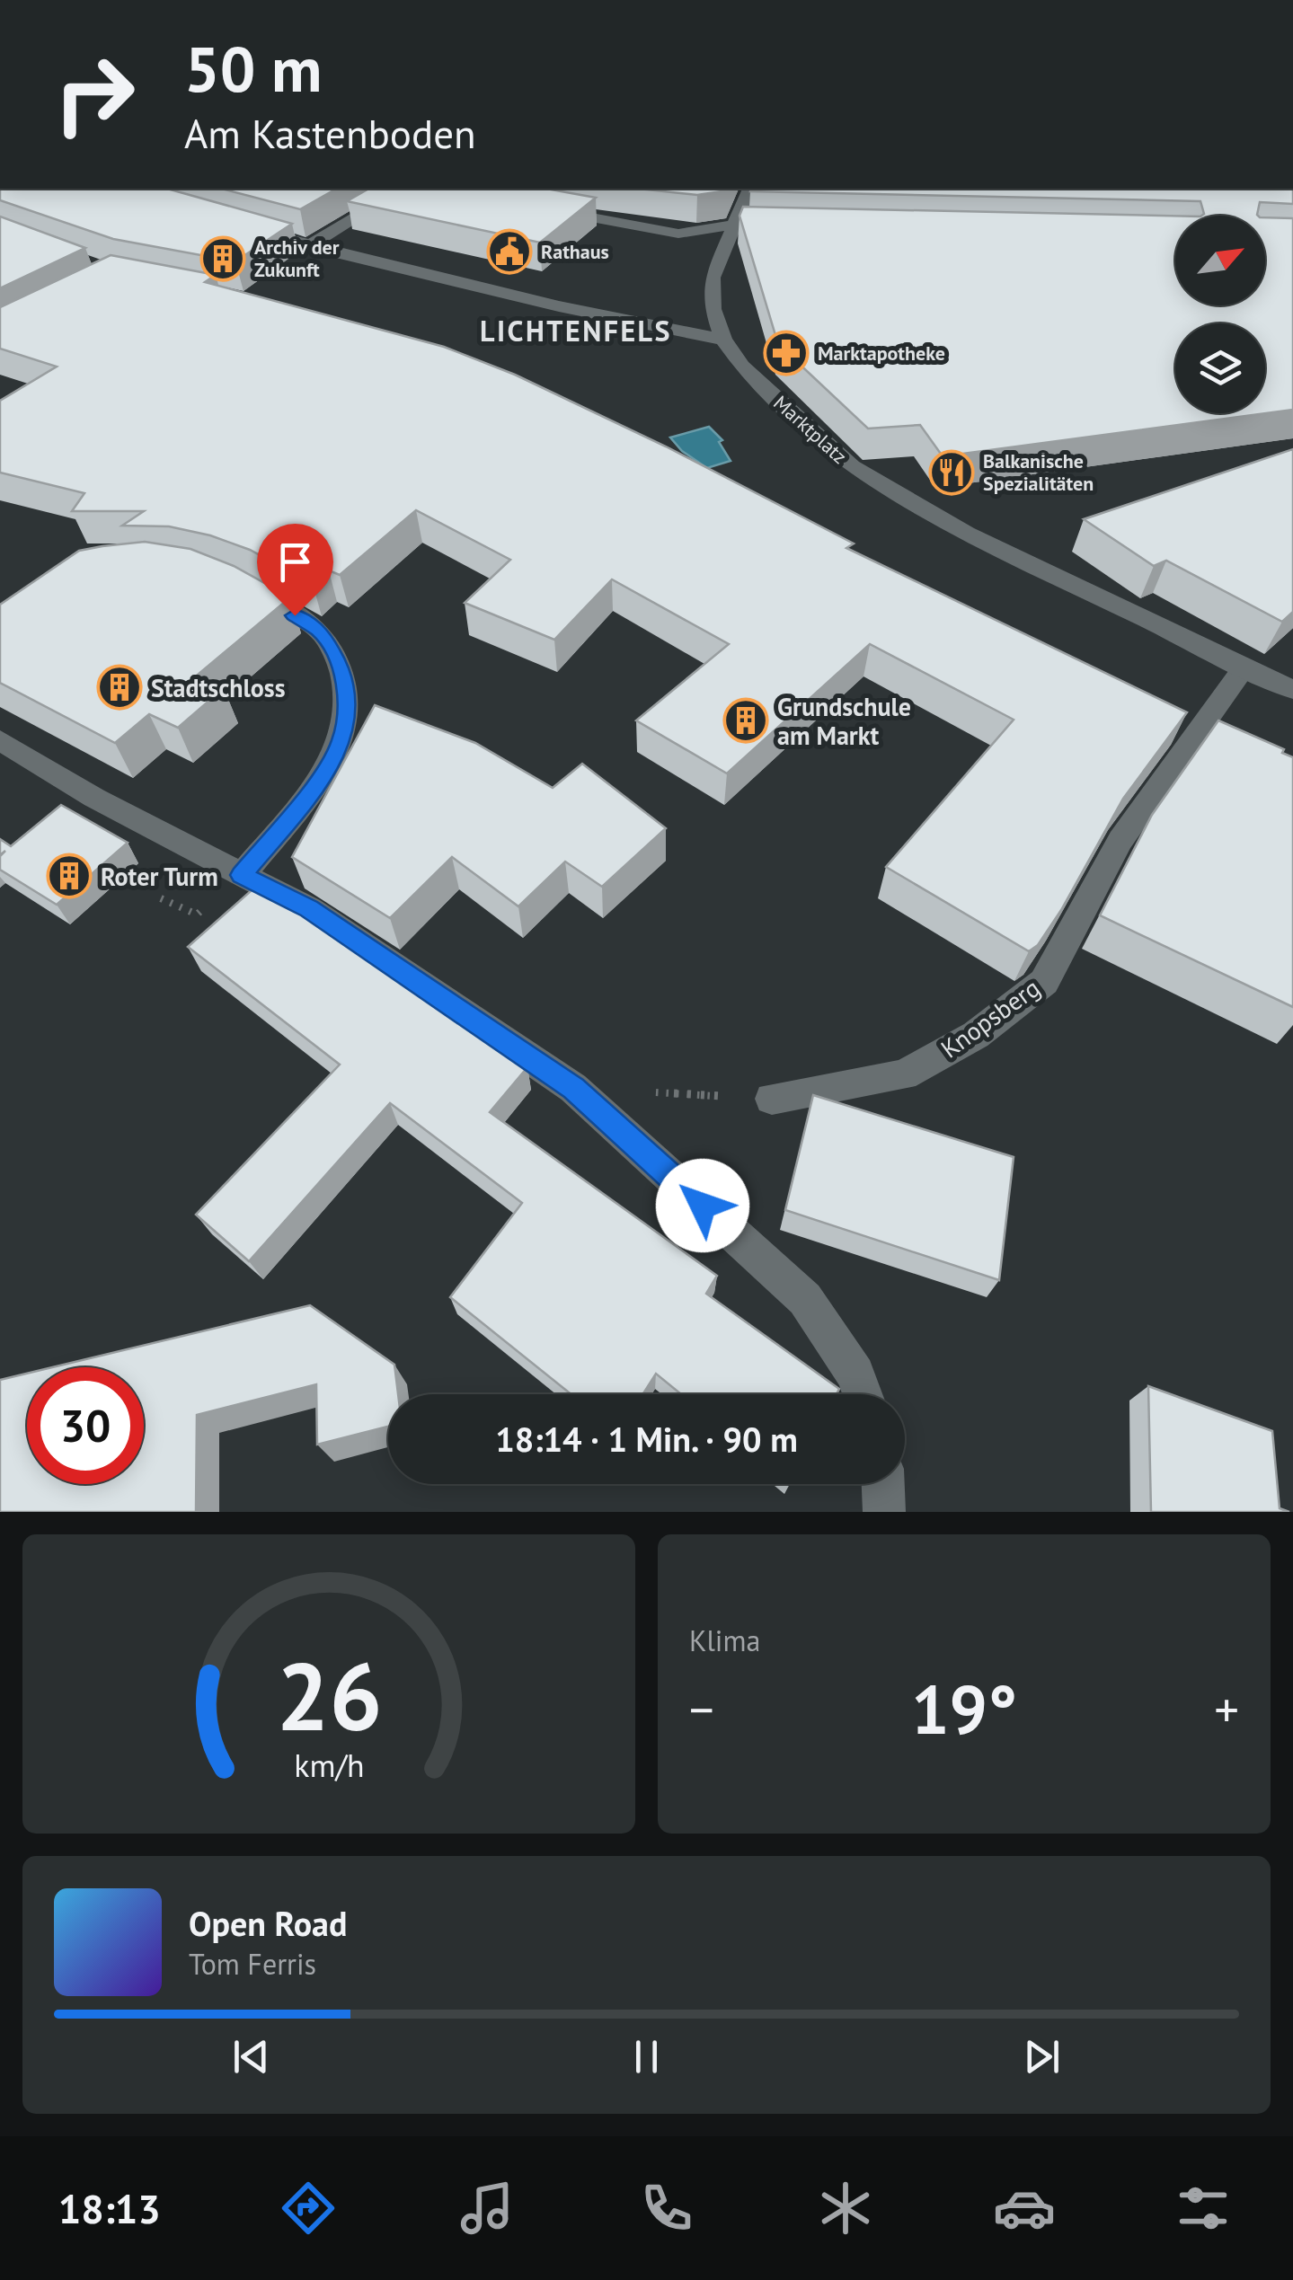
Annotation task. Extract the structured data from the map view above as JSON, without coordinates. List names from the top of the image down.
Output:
{
  "streets": {
    "street": ["Marktplatz", "Knopsberg"]
  },
  "crossings": [
    ["Marktplatz", "Knopsberg"]
  ],
  "districts": ["LICHTENFELS"],
  "places": {
    "public building": ["Rathaus"],
    "building": [
      "Archiv der Zukunft",
      "Stadtschloss",
      "Grundschule am Markt",
      "Roter Turm"
    ],
    "pharmacy": ["Marktapotheke"],
    "restaurant": ["Balkanische Spezialitäten"]
  },
  "north": "top right",
  "page": {
    "turn": ["50 m", "Am Kastenboden"],
    "limit": "30",
    "trip": "18:14 · 1 Min. · 90 m",
    "tile": "Klima",
    "heat": ["−", "19°", "+"],
    "song": ["Open Road", "Tom Ferris"],
    "tabs": "18:13",
    "gauge": ["26", "km/h"]
  }
}
